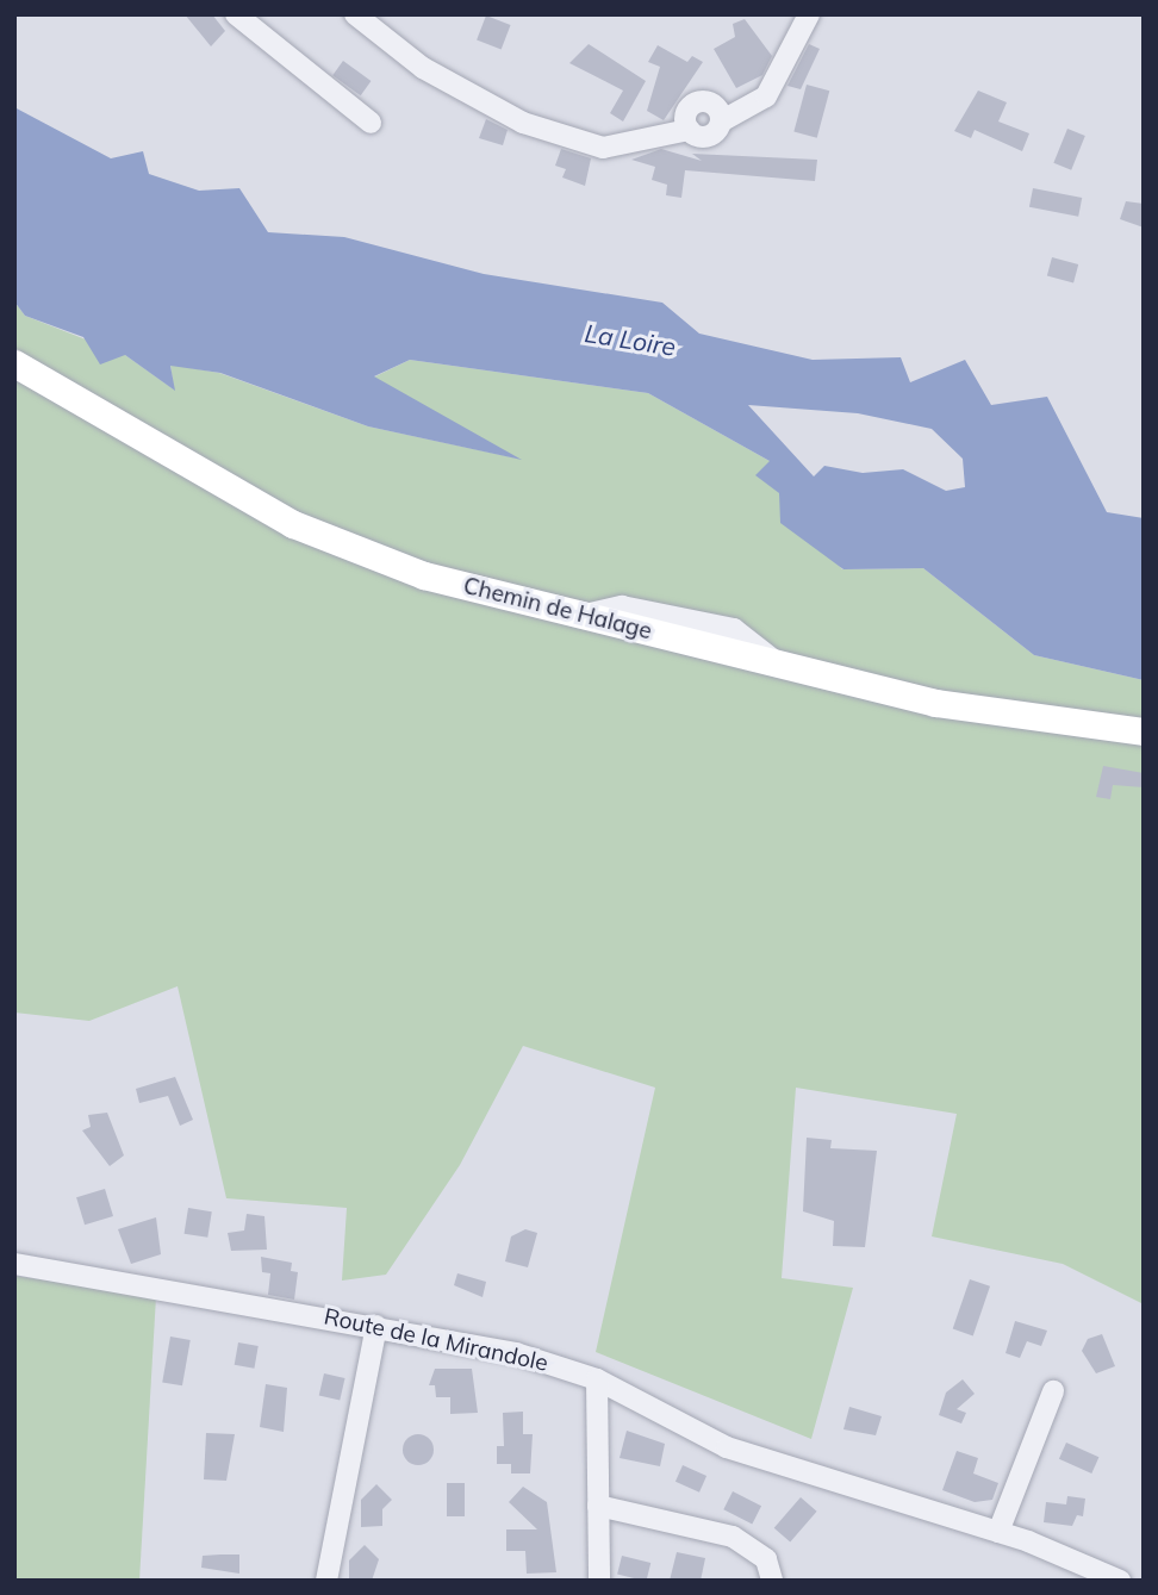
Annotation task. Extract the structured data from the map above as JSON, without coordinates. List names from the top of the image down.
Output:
{
  "streets": {
    "main road": ["Chemin de Halage"],
    "street": ["Route de la Mirandole"]
  },
  "water": ["La Loire"]
}
